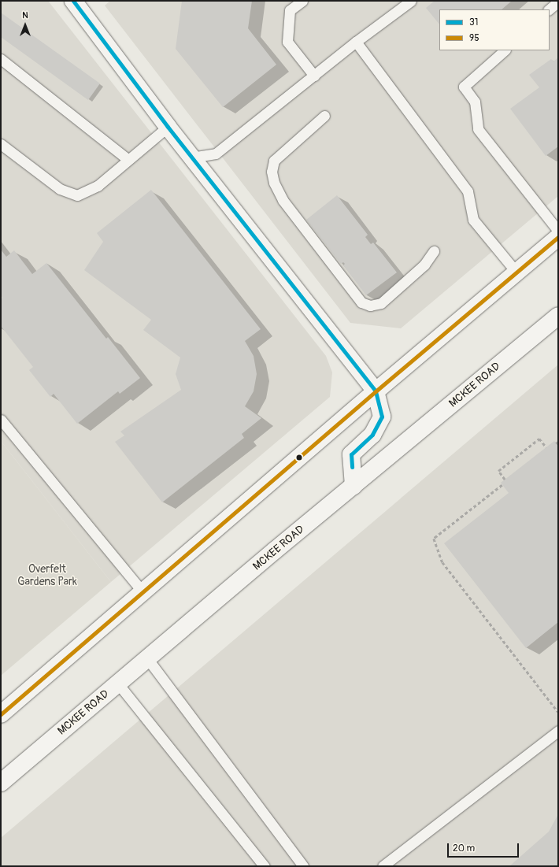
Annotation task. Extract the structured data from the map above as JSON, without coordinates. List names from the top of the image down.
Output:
{
  "streets": {
    "main road": ["MCKEE ROAD"]
  },
  "parks": ["Overfelt Gardens Park"],
  "lines": ["transit line 31", "transit line 95"],
  "legend": ["31", "95"],
  "scale_bar": "20 m",
  "north": "top"
}
